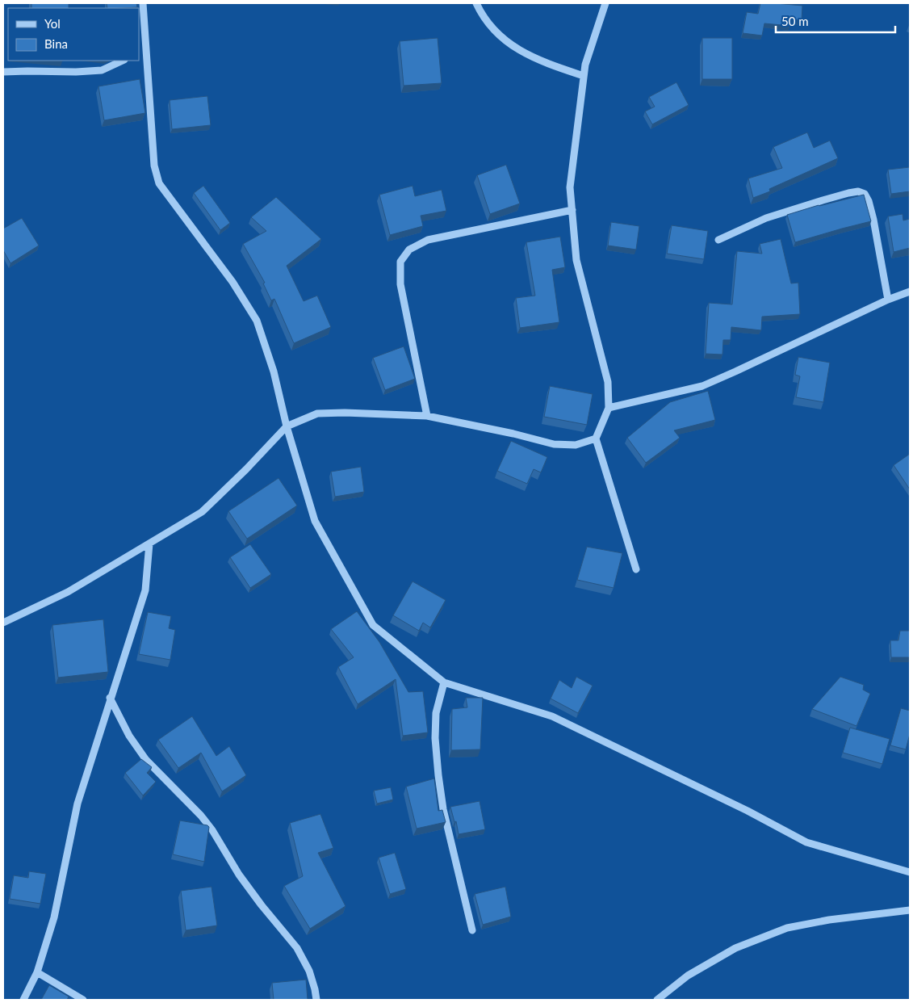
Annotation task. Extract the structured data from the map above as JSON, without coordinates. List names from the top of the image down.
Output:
{
  "legend": ["Yol", "Bina"],
  "scale_bar": "50 m"
}
